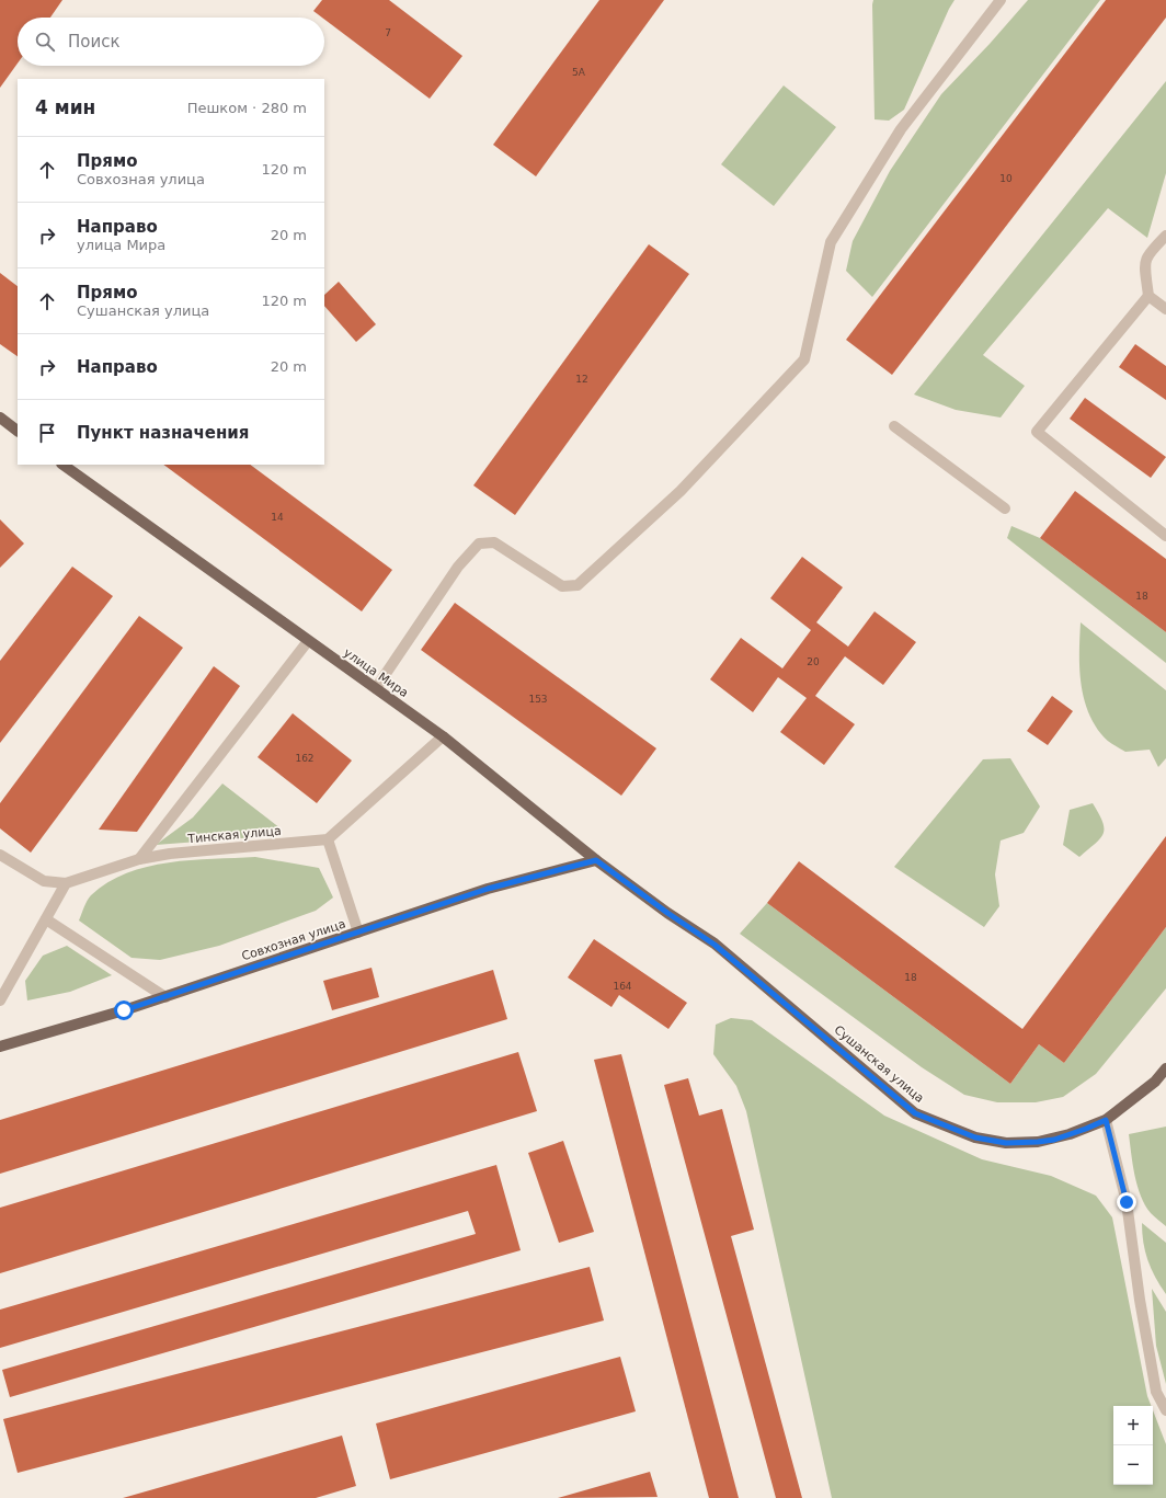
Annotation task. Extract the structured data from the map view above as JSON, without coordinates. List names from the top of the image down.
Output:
{
  "streets": {
    "main road": ["улица Мира", "Совхозная улица", "Сушанская улица"],
    "street": ["Тинская улица"]
  },
  "crossings": [
    ["улица Мира", "Совхозная улица"],
    ["улица Мира", "Сушанская улица"]
  ],
  "house_numbers": [
    "7",
    "5А",
    "10",
    "12",
    "14",
    "18",
    "20",
    "153",
    "162",
    "18",
    "164"
  ],
  "page": {
    "search": "Поиск",
    "heading": ["4 мин", "Пешком · 280 m"],
    "list": [
      ["Прямо", "Совхозная улица", "120 m"],
      ["Направо", "улица Мира", "20 m"],
      ["Прямо", "Сушанская улица", "120 m"],
      ["Направо", "20 m"],
      "Пункт назначения"
    ],
    "map_buttons": ["+", "−"]
  }
}
